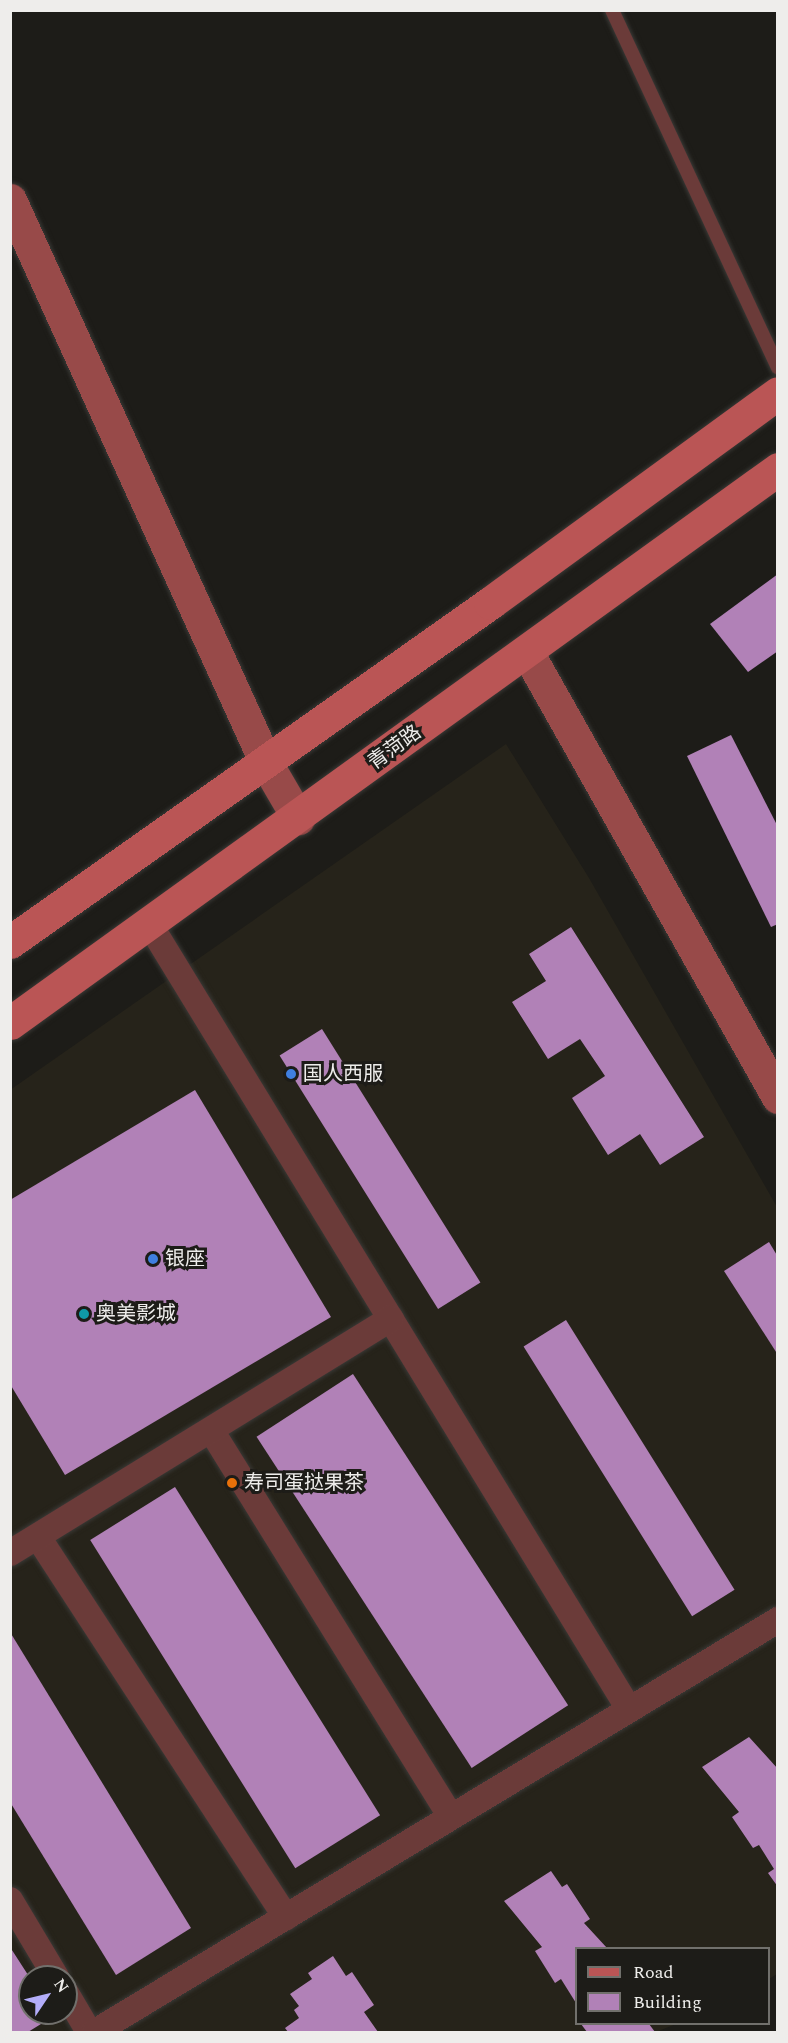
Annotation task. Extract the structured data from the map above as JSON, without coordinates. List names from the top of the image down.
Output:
{
  "streets": {
    "main road": ["青菏路"]
  },
  "places": [
    "国人西服",
    "银座",
    "奥美影城",
    "寿司蛋挞果茶"
  ],
  "legend": ["Road", "Building"],
  "north": "top right"
}
